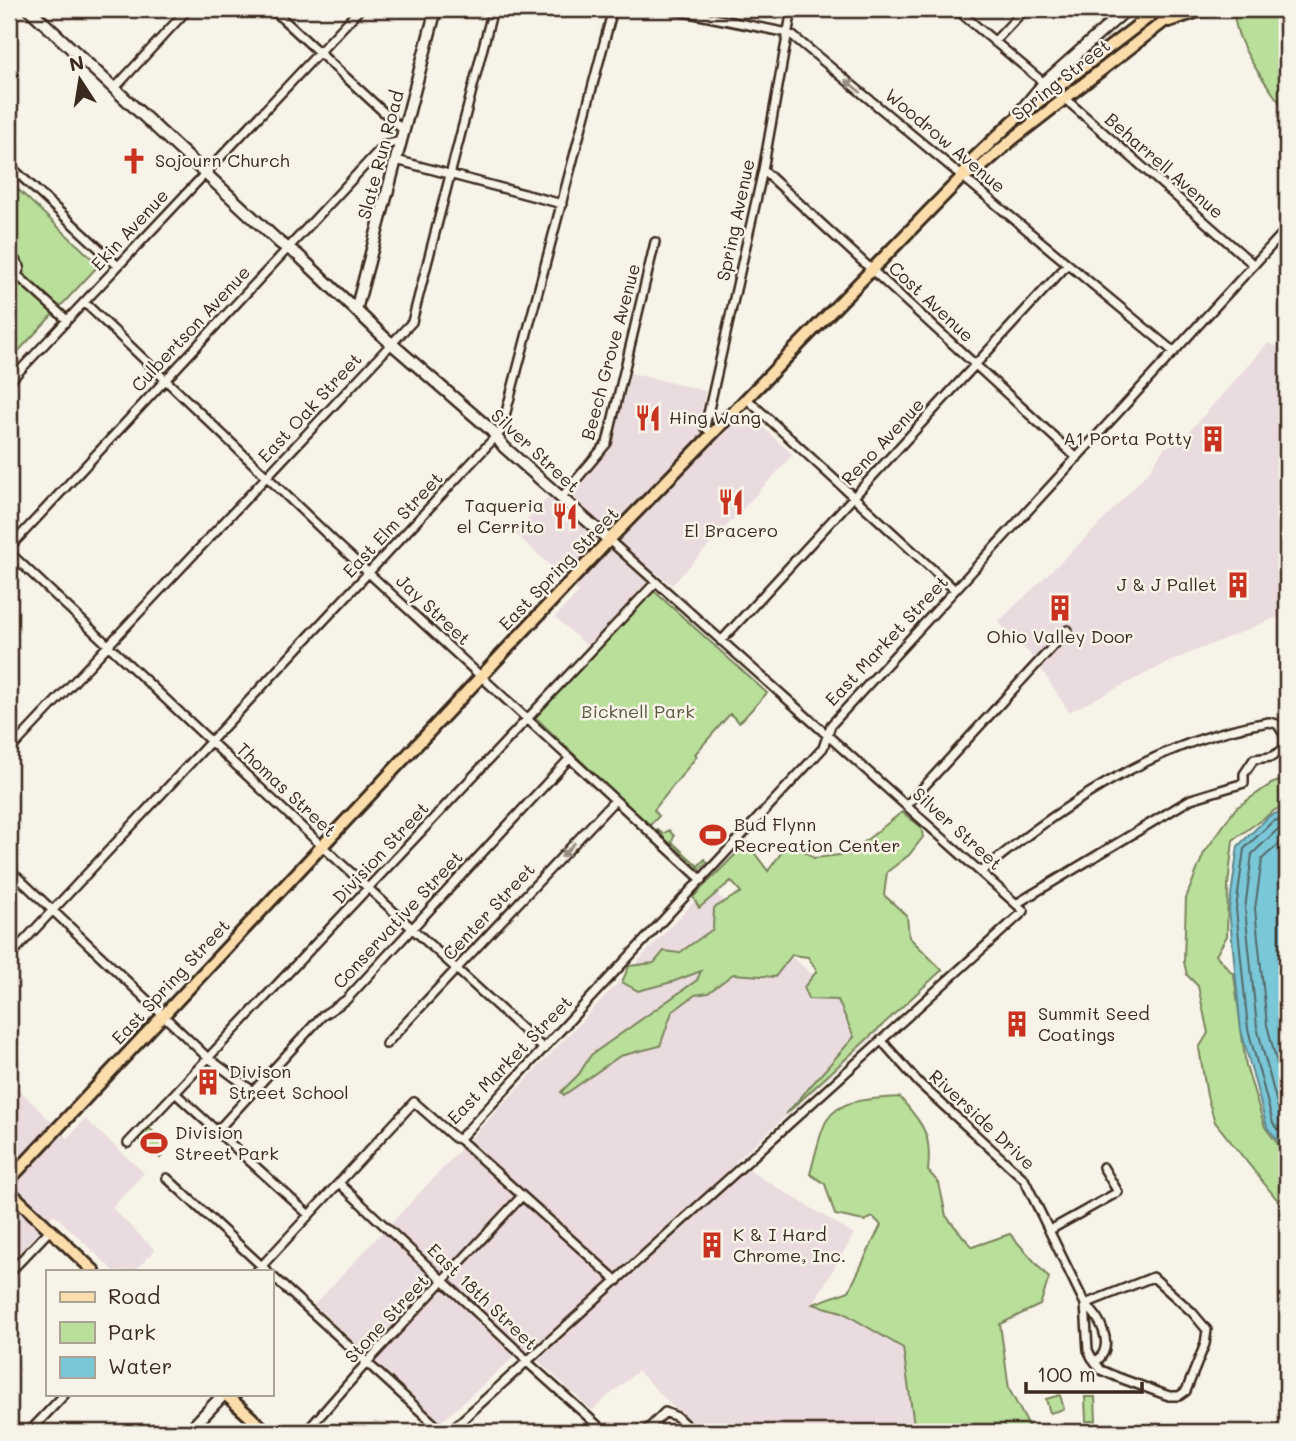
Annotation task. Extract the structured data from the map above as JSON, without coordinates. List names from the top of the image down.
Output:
{
  "streets": {
    "main road": [
      "Spring Street",
      "Slate Run Road",
      "Silver Street",
      "East Spring Street"
    ],
    "street": [
      "Woodrow Avenue",
      "Beharrell Avenue",
      "Spring Avenue",
      "Ekin Avenue",
      "Cost Avenue",
      "Culbertson Avenue",
      "Beech Grove Avenue",
      "East Oak Street",
      "Reno Avenue",
      "East Elm Street",
      "Jay Street",
      "East Market Street",
      "Thomas Street",
      "Division Street",
      "Center Street",
      "Conservative Street",
      "Riverside Drive",
      "East 18th Street",
      "Stone Street"
    ]
  },
  "crossings": [
    ["Spring Street", "Woodrow Avenue"],
    ["Spring Street", "Beharrell Avenue"],
    ["Spring Street", "East Spring Street"],
    ["Woodrow Avenue", "Spring Avenue"],
    ["Woodrow Avenue", "Reno Avenue"],
    ["Woodrow Avenue", "East Spring Street"],
    ["Woodrow Avenue", "East Market Street"],
    ["Slate Run Road", "Culbertson Avenue"],
    ["Slate Run Road", "Silver Street"],
    ["Beharrell Avenue", "East Spring Street"],
    ["Beharrell Avenue", "East Market Street"],
    ["Spring Avenue", "Cost Avenue"],
    ["Spring Avenue", "East Spring Street"],
    ["Ekin Avenue", "Silver Street"],
    ["Ekin Avenue", "Jay Street"],
    ["Cost Avenue", "Reno Avenue"],
    ["Cost Avenue", "East Spring Street"],
    ["Cost Avenue", "East Market Street"],
    ["Culbertson Avenue", "Silver Street"],
    ["Culbertson Avenue", "Jay Street"],
    ["Culbertson Avenue", "Thomas Street"],
    ["Beech Grove Avenue", "Silver Street"],
    ["East Oak Street", "Silver Street"],
    ["East Oak Street", "Jay Street"],
    ["East Oak Street", "Thomas Street"],
    ["Reno Avenue", "Silver Street"],
    ["Silver Street", "East Elm Street"],
    ["Silver Street", "East Spring Street"],
    ["Silver Street", "East Market Street"],
    ["Silver Street", "Division Street"],
    ["Silver Street", "Riverside Drive"],
    ["East Elm Street", "Jay Street"],
    ["East Elm Street", "Thomas Street"],
    ["East Spring Street", "Jay Street"],
    ["East Spring Street", "Thomas Street"],
    ["Jay Street", "East Market Street"],
    ["Jay Street", "Division Street"],
    ["Jay Street", "Center Street"],
    ["Jay Street", "Conservative Street"],
    ["East Market Street", "Thomas Street"],
    ["East Market Street", "East 18th Street"],
    ["Thomas Street", "Division Street"],
    ["Thomas Street", "Center Street"],
    ["Thomas Street", "Conservative Street"],
    ["East 18th Street", "Stone Street"]
  ],
  "one_way": ["Woodrow Avenue", "Center Street"],
  "parks": ["Bicknell Park"],
  "places": {
    "church": ["Sojourn Church"],
    "restaurant": ["Hing Wang", "El Bracero", "Taqueria el Cerrito"],
    "building": [
      "A1 Porta Potty",
      "J & J Pallet",
      "Ohio Valley Door",
      "Summit Seed Coatings",
      "Divison Street School",
      "K & I Hard Chrome, Inc."
    ],
    "sports": ["Bud Flynn Recreation Center", "Division Street Park"]
  },
  "legend": ["Road", "Park", "Water"],
  "scale_bar": "100 m",
  "north": "top"
}
